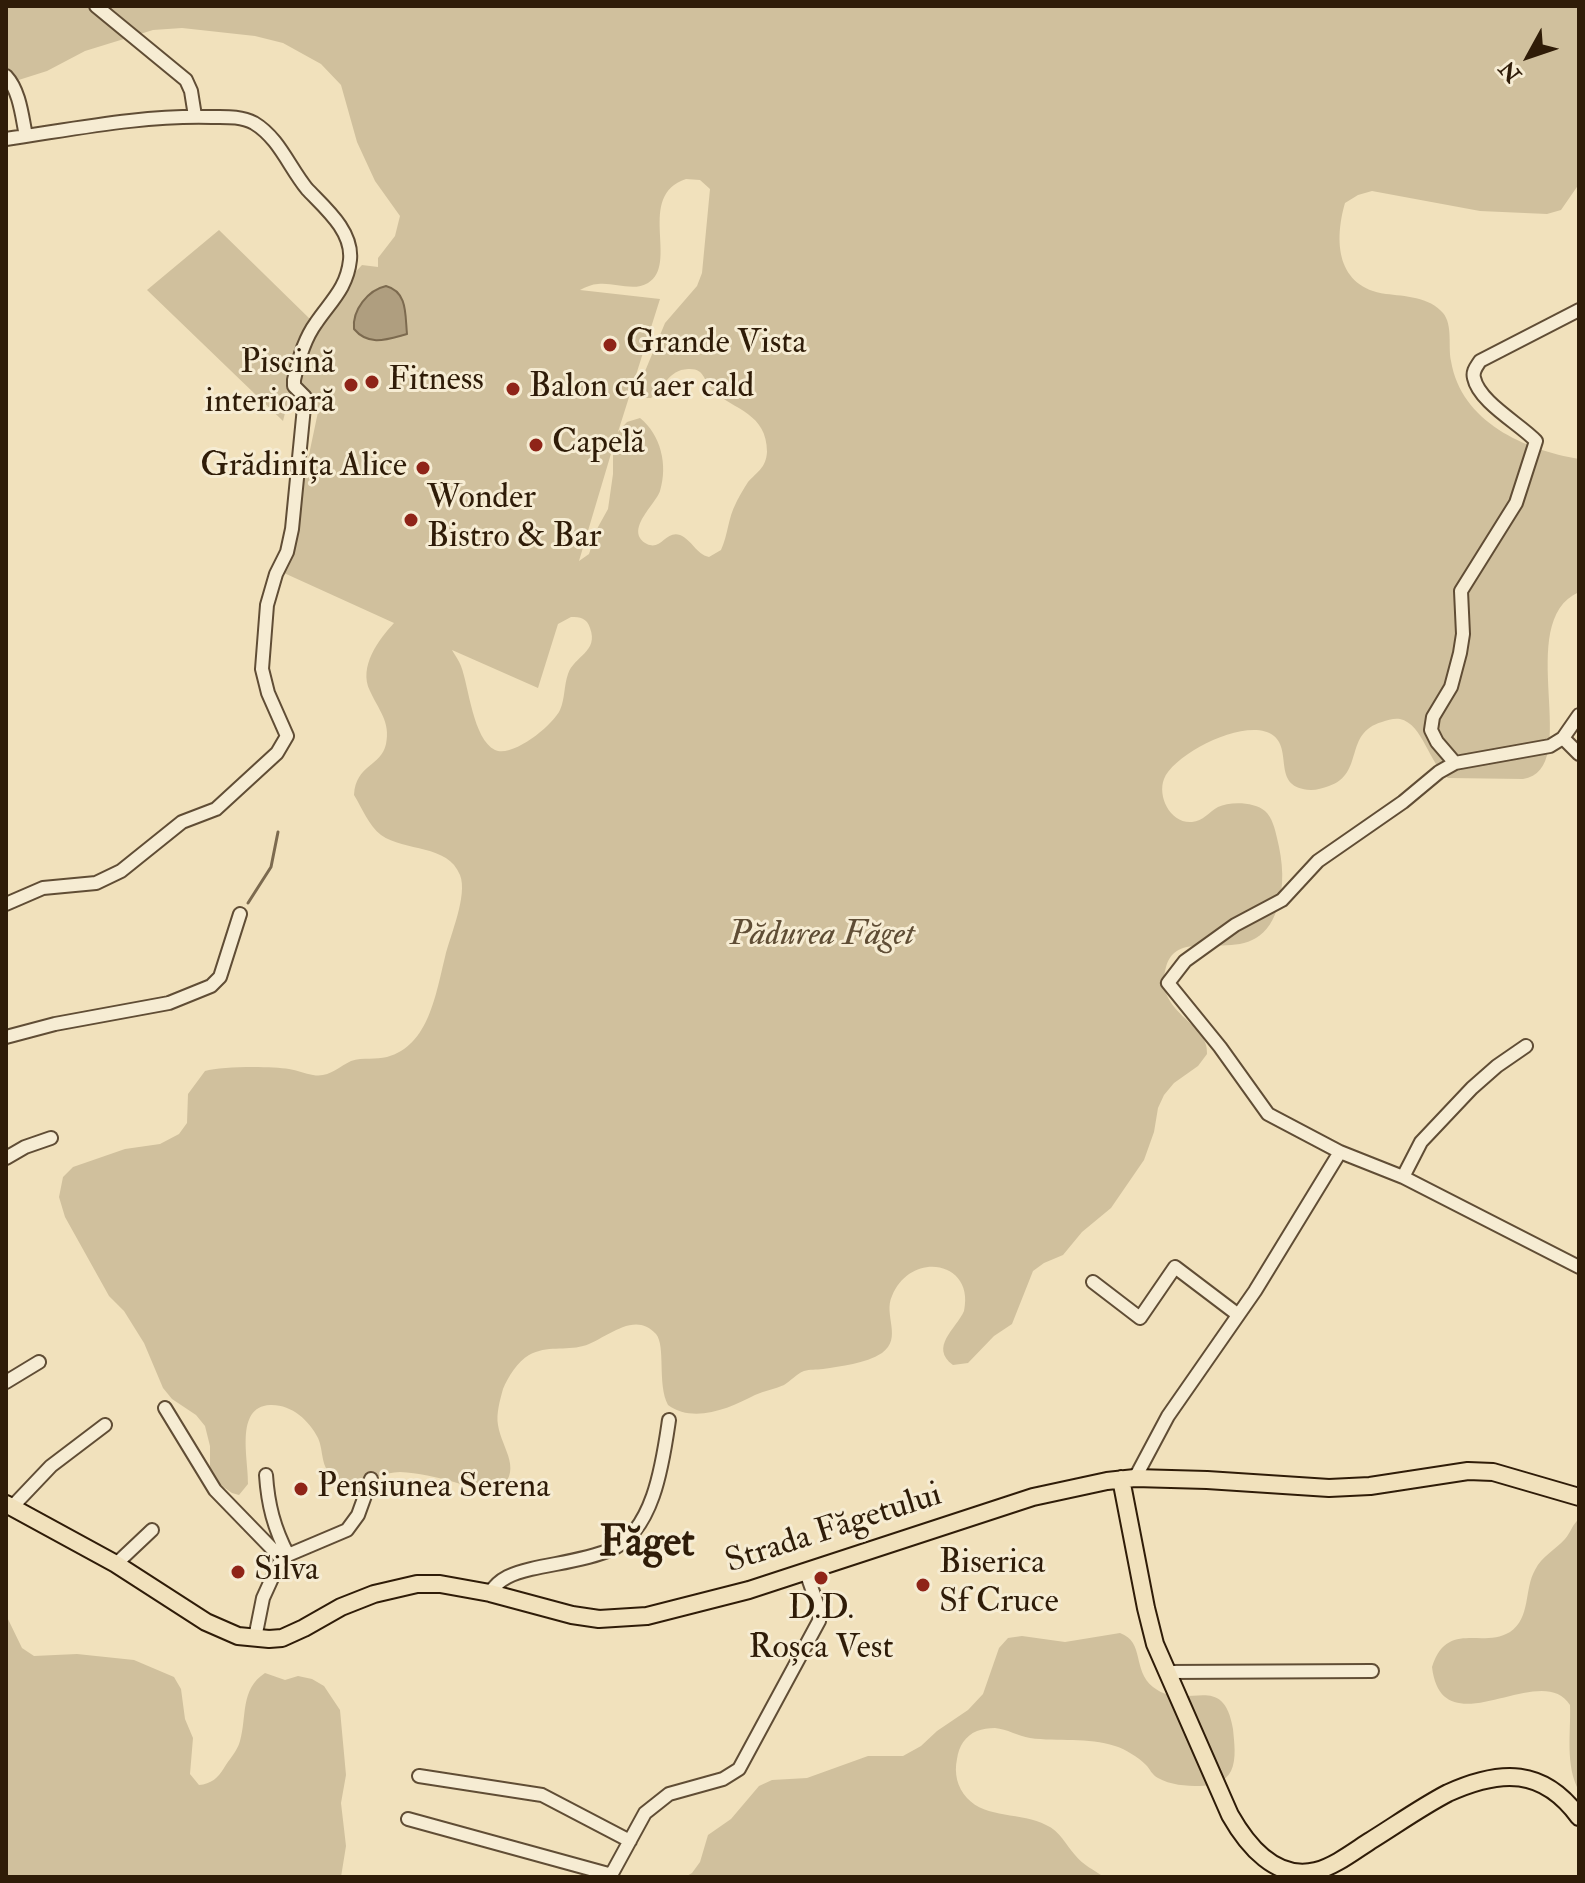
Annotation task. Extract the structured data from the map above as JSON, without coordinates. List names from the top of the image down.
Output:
{
  "streets": {
    "main road": ["Strada Făgetului"]
  },
  "districts": ["Făget"],
  "parks": ["Pădurea Făget"],
  "places": [
    "Grande Vista",
    "Fitness",
    "Piscină interioară",
    "Balon cú aer cald",
    "Capelă",
    "Grădinița Alice",
    "Wonder Bistro & Bar",
    "Pensiunea Serena",
    "Silva",
    "D.D. Roșca Vest",
    "Biserica Sf Cruce"
  ],
  "north": "bottom left"
}
